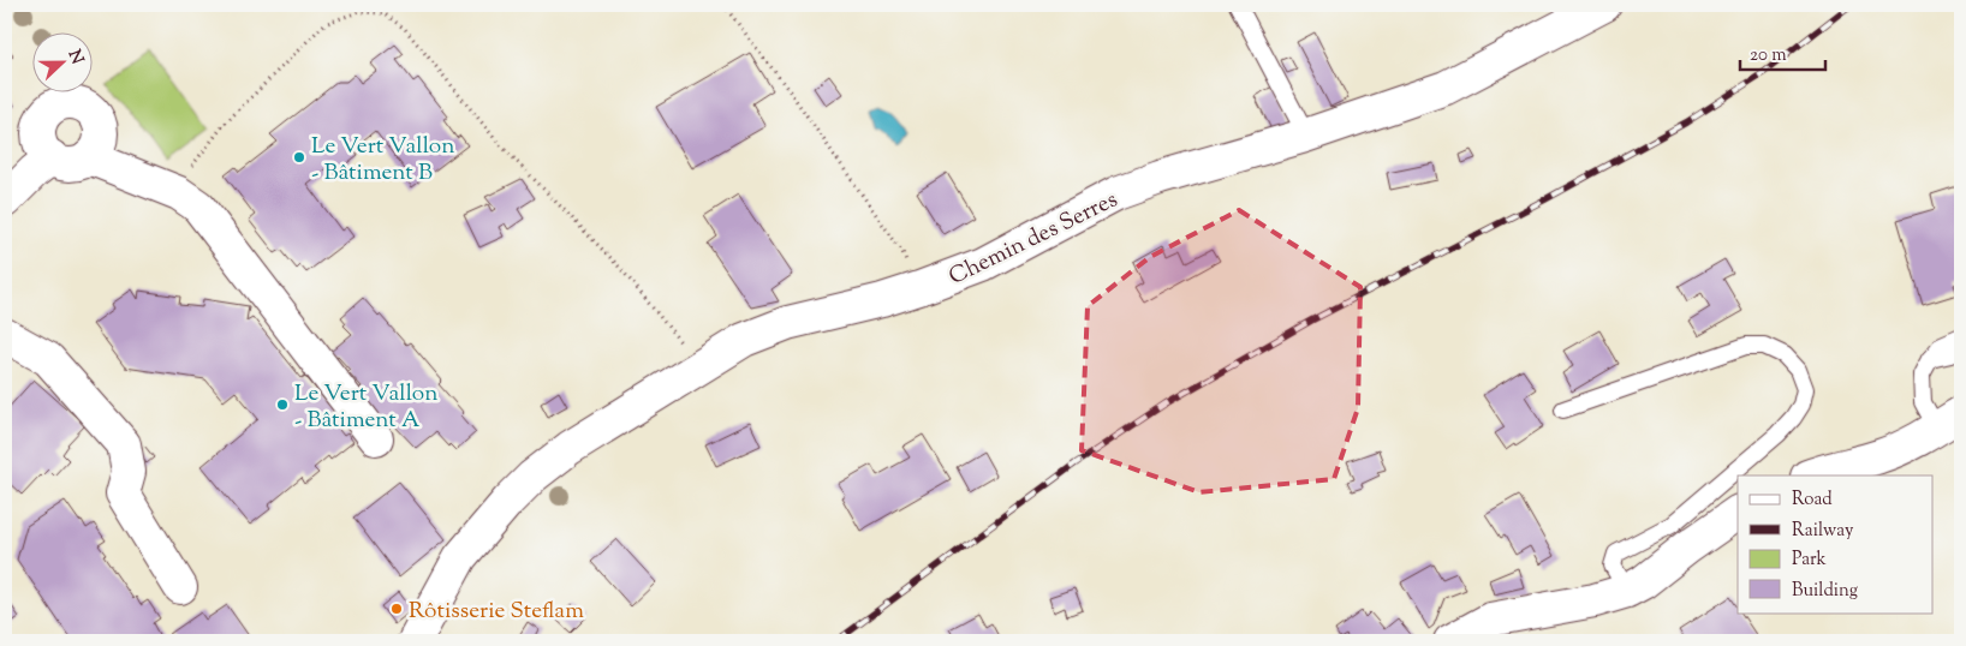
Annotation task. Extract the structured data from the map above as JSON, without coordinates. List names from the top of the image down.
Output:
{
  "streets": {
    "street": ["Chemin des Serres"]
  },
  "places": ["Le Vert Vallon - Bâtiment B", "Le Vert Vallon - Bâtiment A", "Rôtisserie Steflam"],
  "legend": [
    "Road",
    "Railway",
    "Park",
    "Building"
  ],
  "scale_bar": "20 m",
  "north": "right"
}
